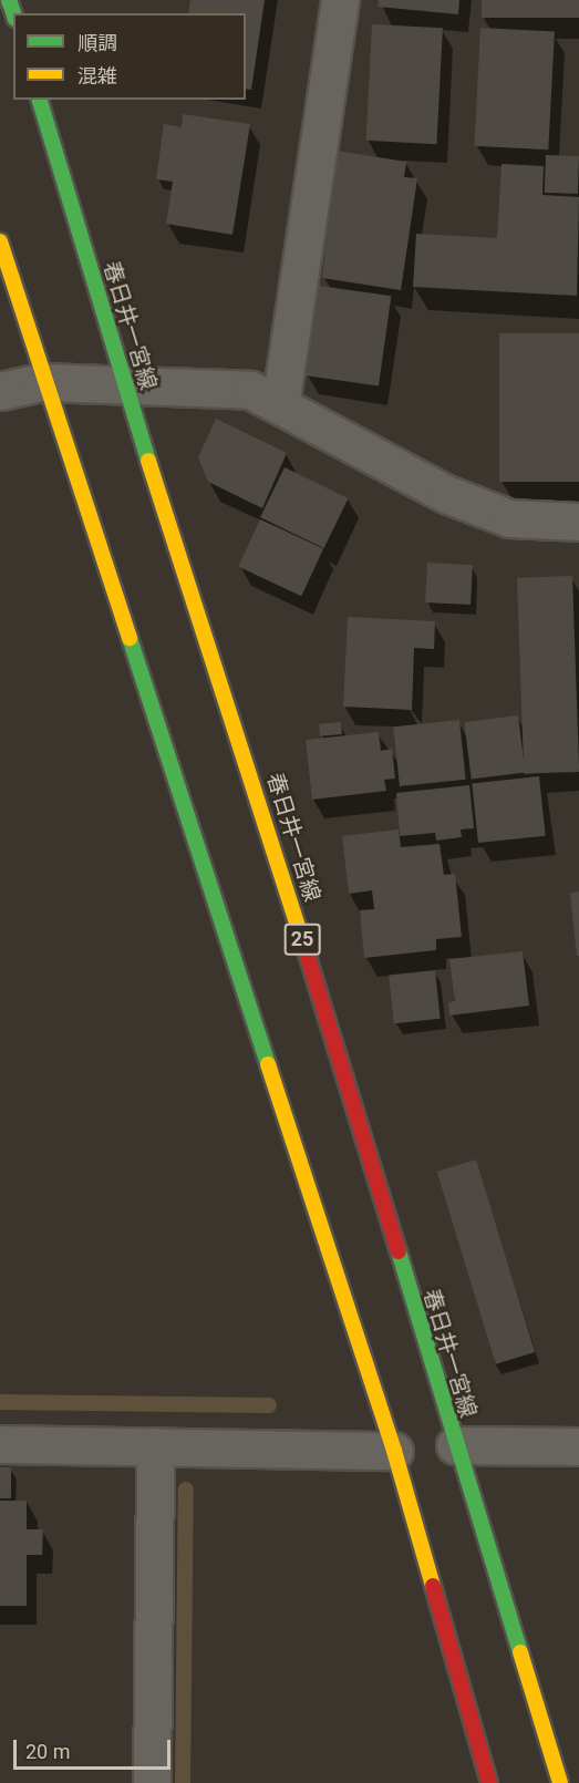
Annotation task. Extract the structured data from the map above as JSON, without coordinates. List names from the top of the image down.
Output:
{
  "streets": {
    "main road": ["春日井一宮線", "25"]
  },
  "legend": ["順調", "混雑"],
  "scale_bar": "20 m"
}
